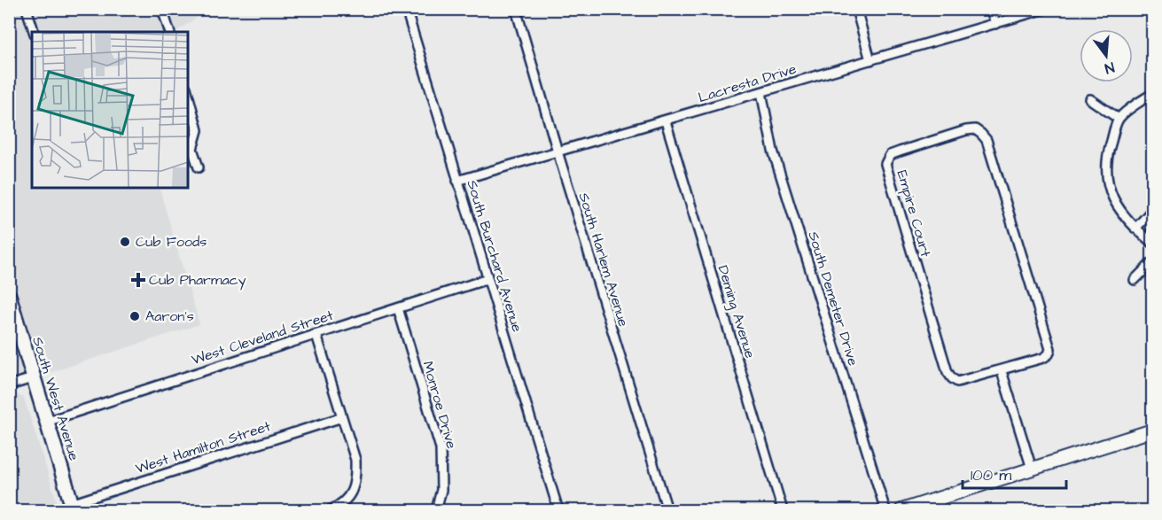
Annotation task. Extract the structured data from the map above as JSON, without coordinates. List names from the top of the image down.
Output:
{
  "streets": {
    "main road": ["South West Avenue"],
    "street": [
      "Lacresta Drive",
      "Empire Court",
      "South Burchard Avenue",
      "South Harlem Avenue",
      "South Demeter Drive",
      "Deming Avenue",
      "West Cleveland Street",
      "Monroe Drive",
      "West Hamilton Street"
    ]
  },
  "crossings": [
    ["Lacresta Drive", "South Burchard Avenue"],
    ["Lacresta Drive", "South Harlem Avenue"],
    ["Lacresta Drive", "South Demeter Drive"],
    ["Lacresta Drive", "Deming Avenue"],
    ["South Burchard Avenue", "West Cleveland Street"],
    ["West Cleveland Street", "South West Avenue"],
    ["West Cleveland Street", "Monroe Drive"],
    ["South West Avenue", "West Hamilton Street"]
  ],
  "places": {
    "other": ["Cub Foods", "Aaron's"],
    "health": ["Cub Pharmacy"]
  },
  "scale_bar": "100 m",
  "north": "bottom"
}
